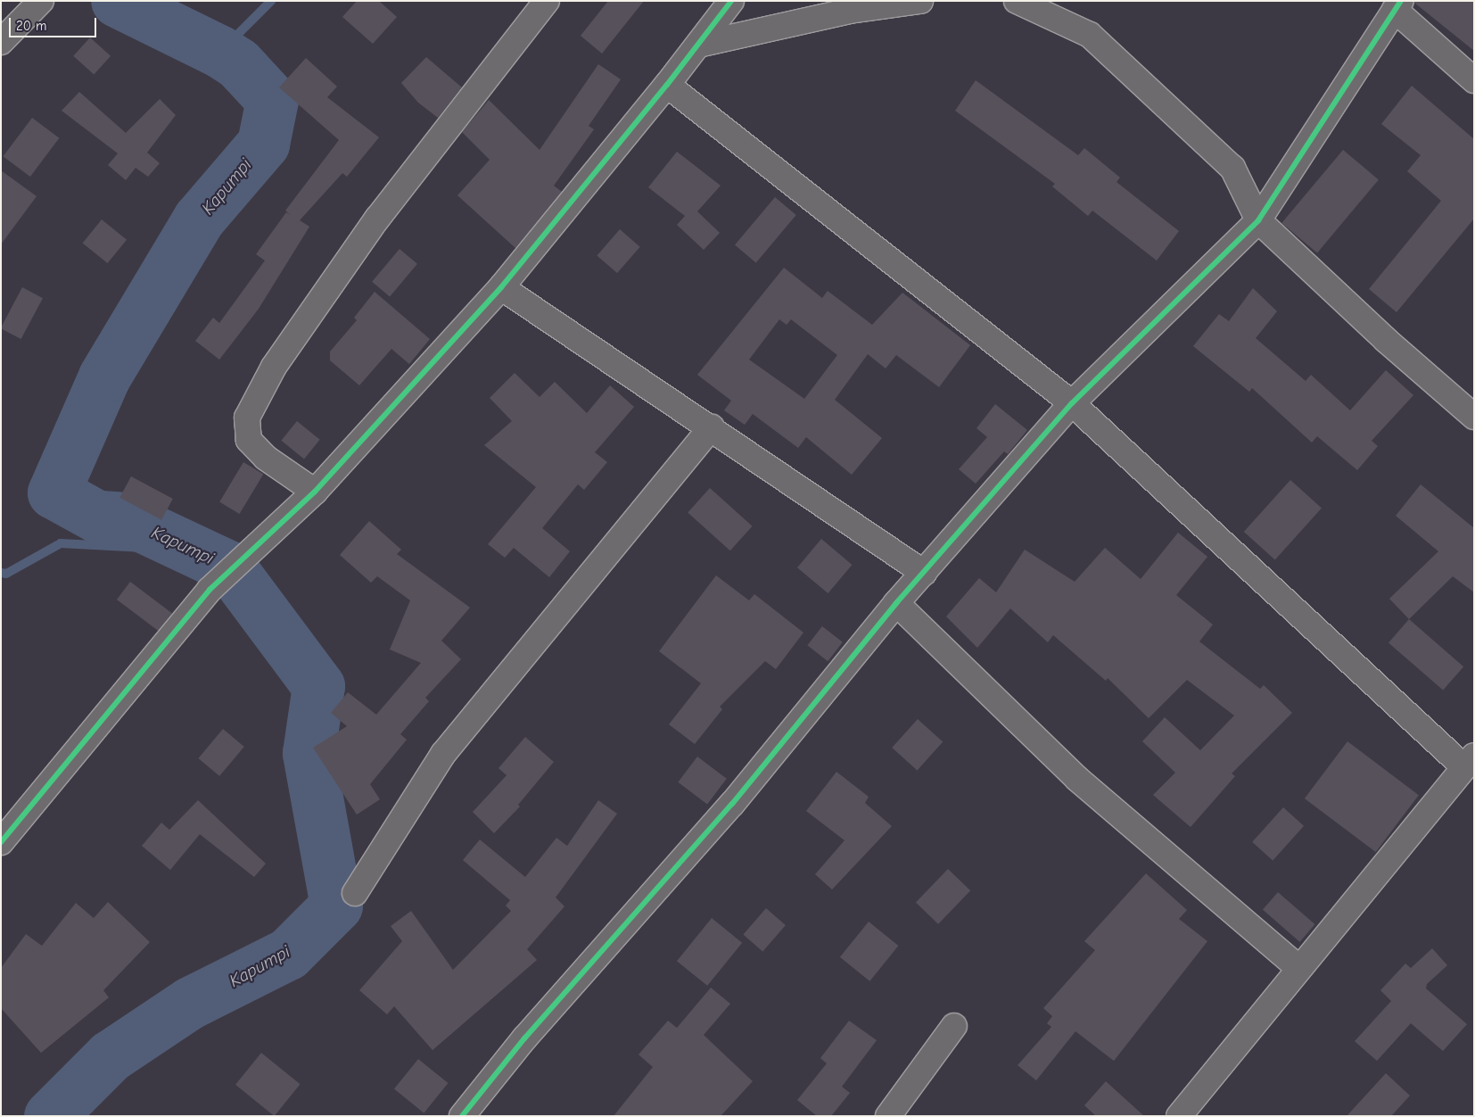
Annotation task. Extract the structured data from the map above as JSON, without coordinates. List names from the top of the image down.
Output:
{
  "water": ["Kapumpi"],
  "scale_bar": "20 m"
}
